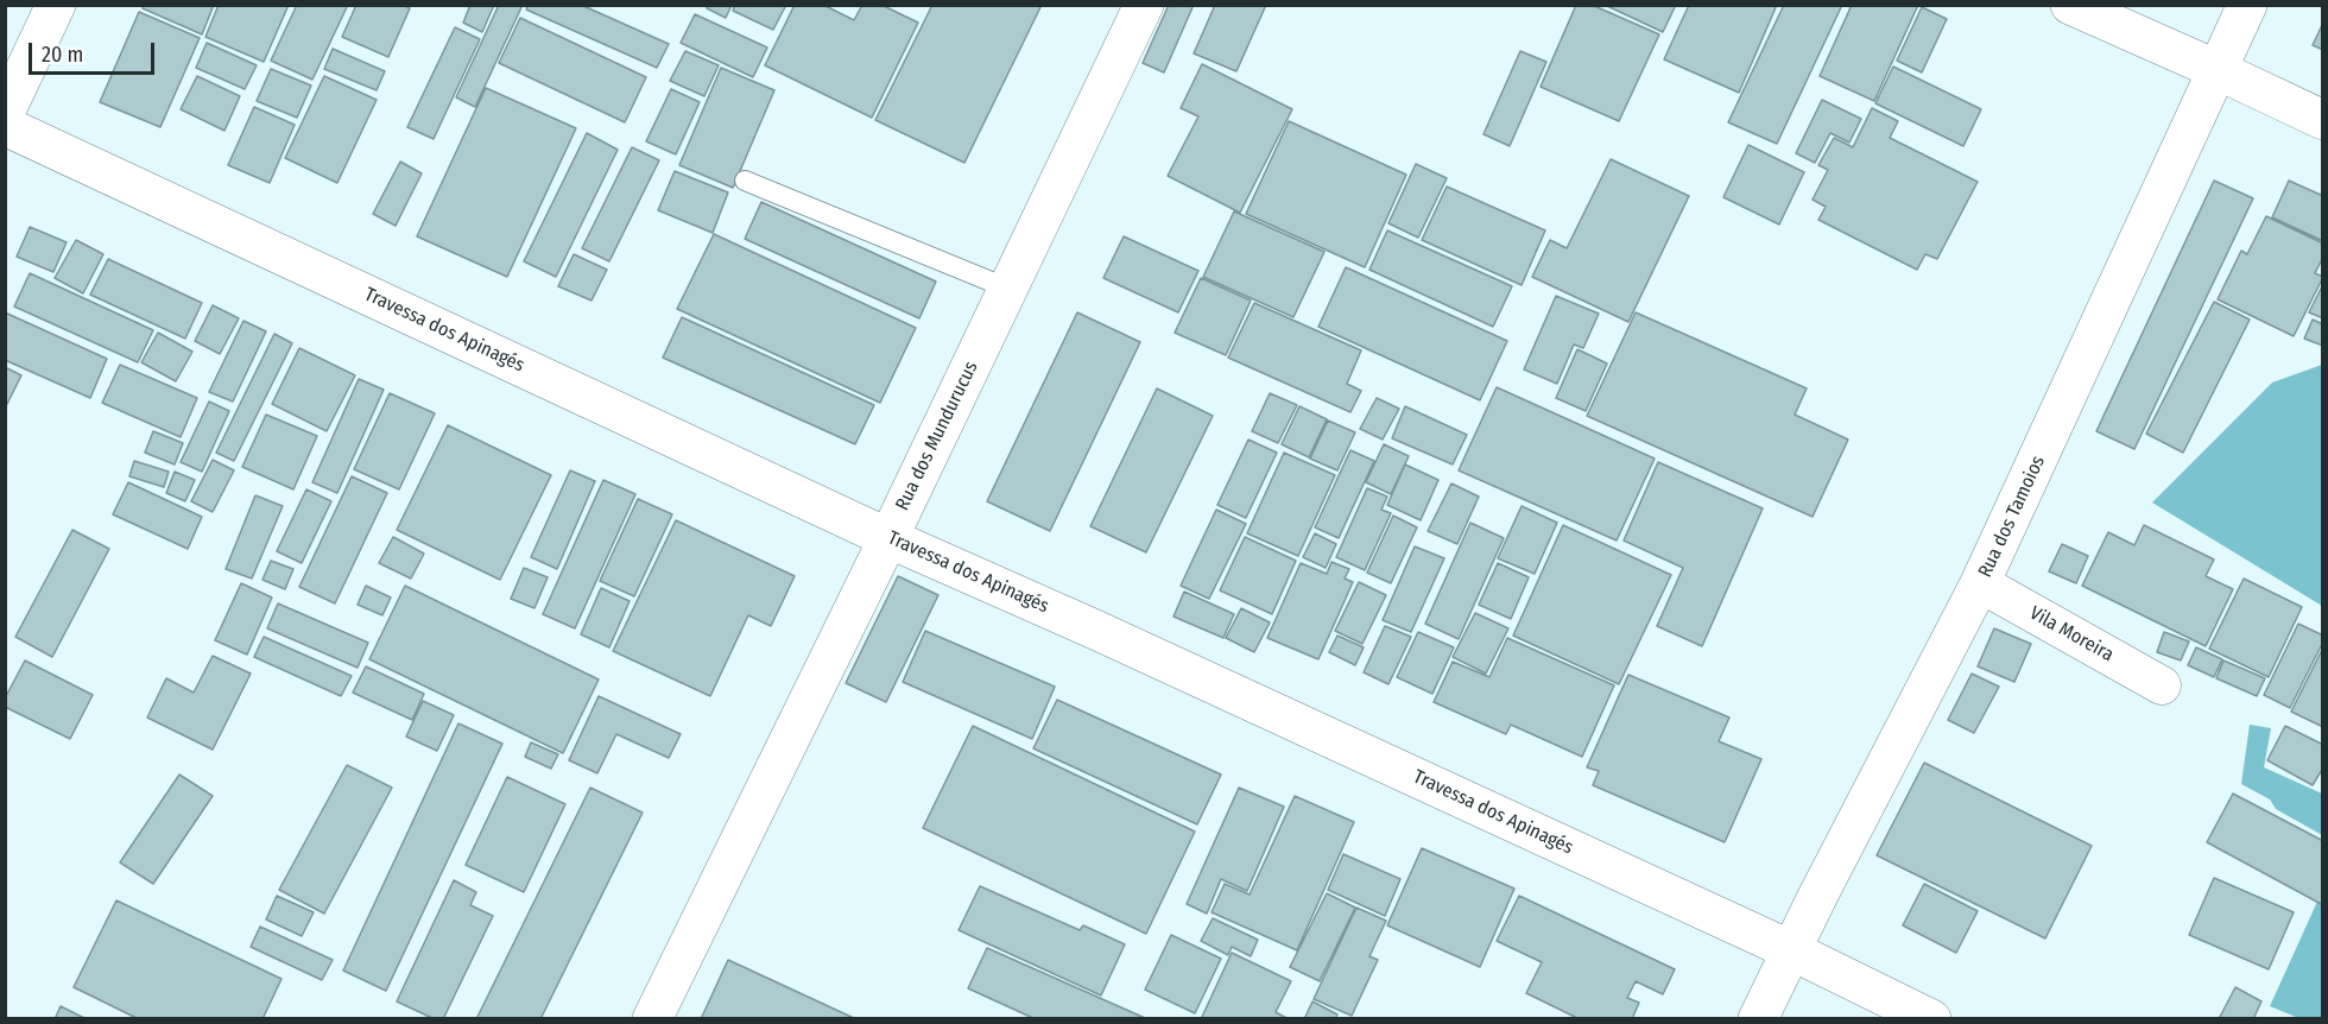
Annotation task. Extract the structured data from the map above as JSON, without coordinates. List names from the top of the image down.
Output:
{
  "streets": {
    "street": [
      "Travessa dos Apinagés",
      "Rua dos Mundurucus",
      "Rua dos Tamoios",
      "Vila Moreira"
    ]
  },
  "crossings": [
    ["Travessa dos Apinagés", "Rua dos Mundurucus"],
    ["Travessa dos Apinagés", "Rua dos Tamoios"],
    ["Rua dos Tamoios", "Vila Moreira"]
  ],
  "scale_bar": "20 m"
}
